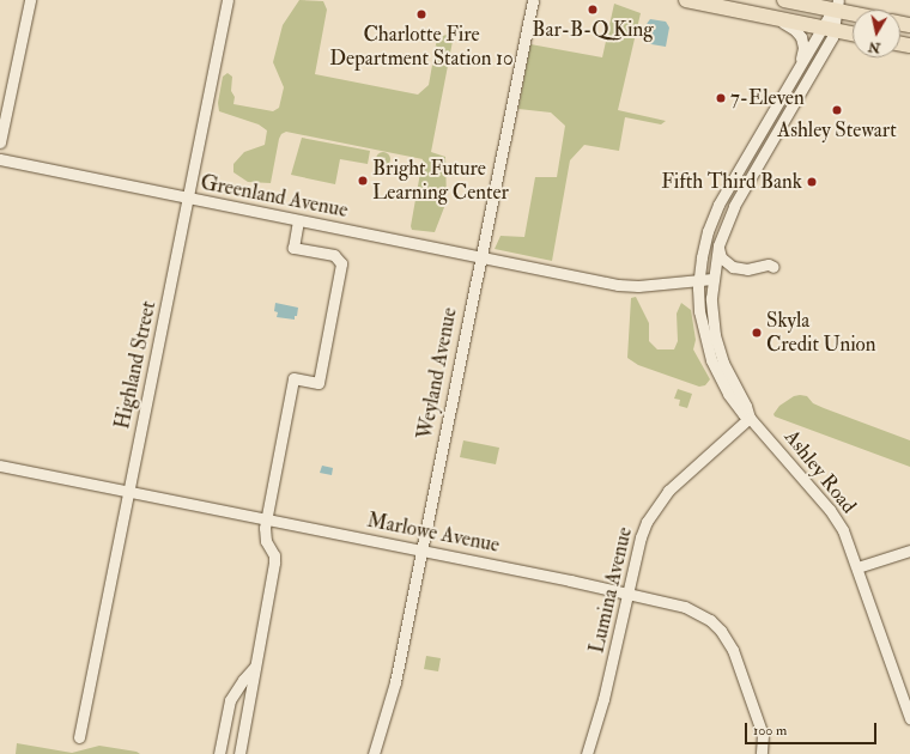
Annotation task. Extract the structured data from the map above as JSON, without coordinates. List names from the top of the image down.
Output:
{
  "streets": {
    "street": [
      "Greenland Avenue",
      "Highland Street",
      "Weyland Avenue",
      "Ashley Road",
      "Marlowe Avenue",
      "Lumina Avenue"
    ]
  },
  "crossings": [
    ["Greenland Avenue", "Highland Street"],
    ["Greenland Avenue", "Weyland Avenue"],
    ["Greenland Avenue", "Ashley Road"],
    ["Highland Street", "Marlowe Avenue"],
    ["Weyland Avenue", "Marlowe Avenue"],
    ["Ashley Road", "Lumina Avenue"],
    ["Marlowe Avenue", "Lumina Avenue"]
  ],
  "places": [
    "Bar-B-Q King",
    "Charlotte Fire Department Station 10",
    "7-Eleven",
    "Ashley Stewart",
    "Bright Future Learning Center",
    "Fifth Third Bank",
    "Skyla Credit Union"
  ],
  "scale_bar": "100 m",
  "north": "bottom"
}
